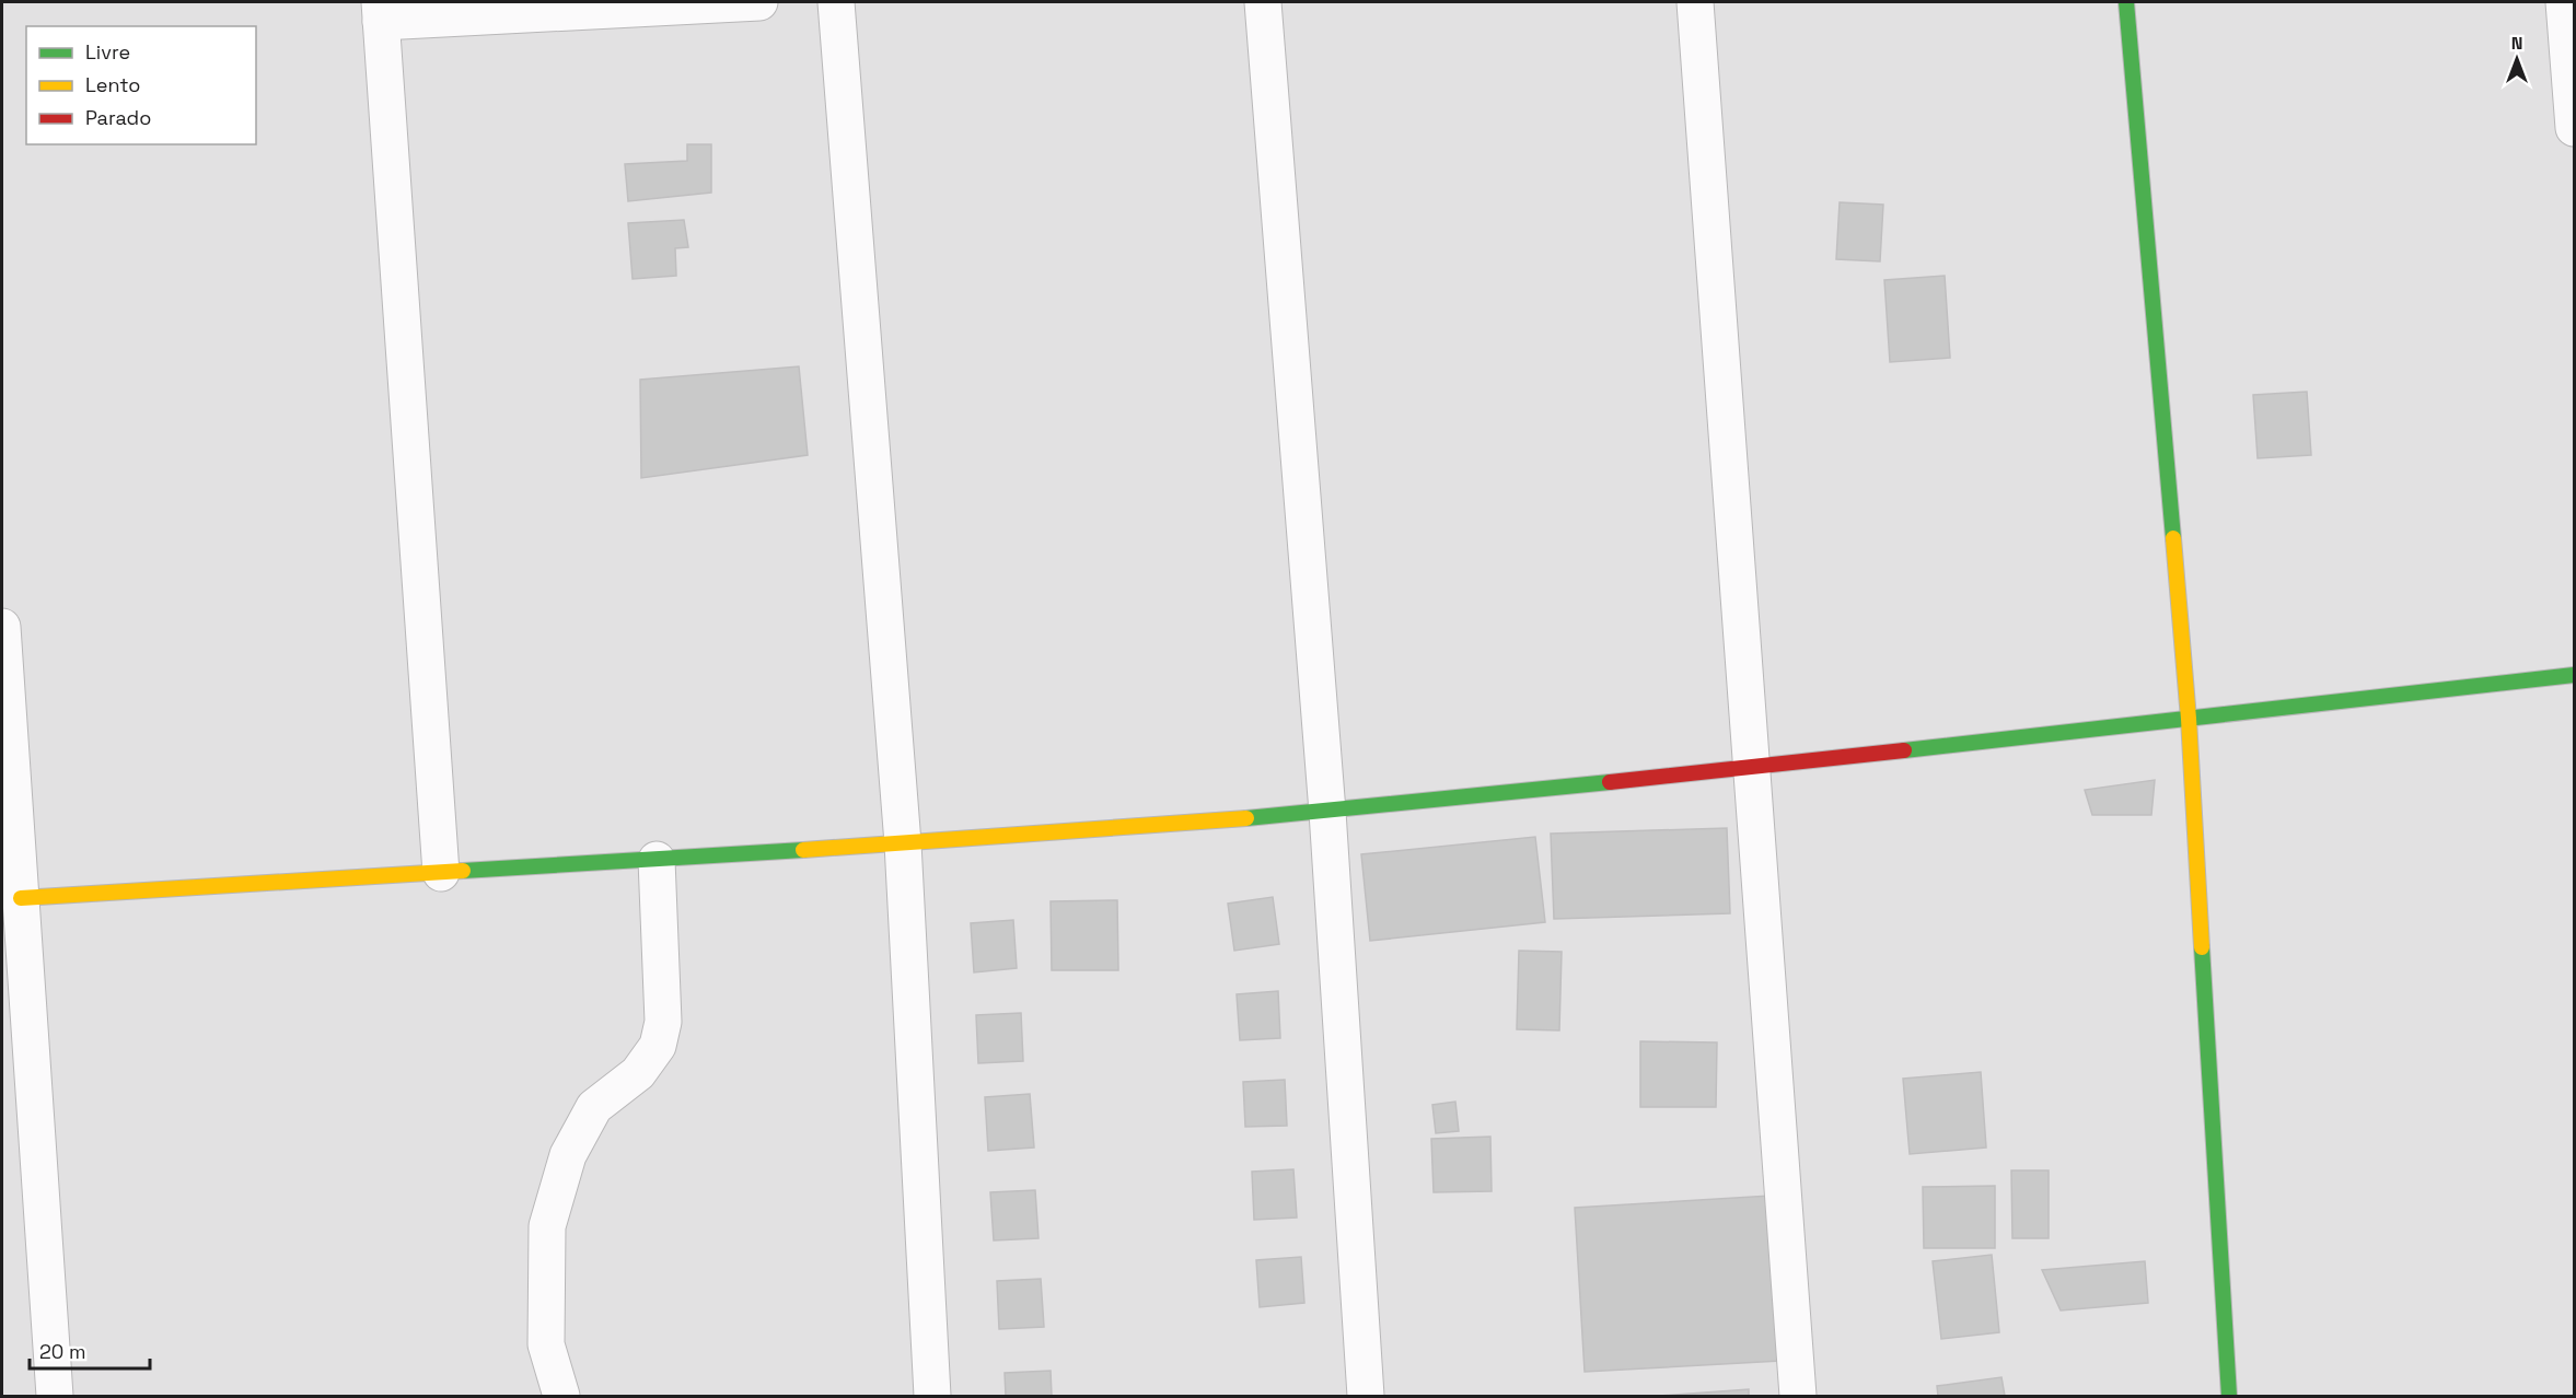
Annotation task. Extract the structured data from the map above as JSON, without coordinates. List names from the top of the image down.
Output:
{
  "legend": ["Livre", "Lento", "Parado"],
  "scale_bar": "20 m",
  "north": "top"
}
